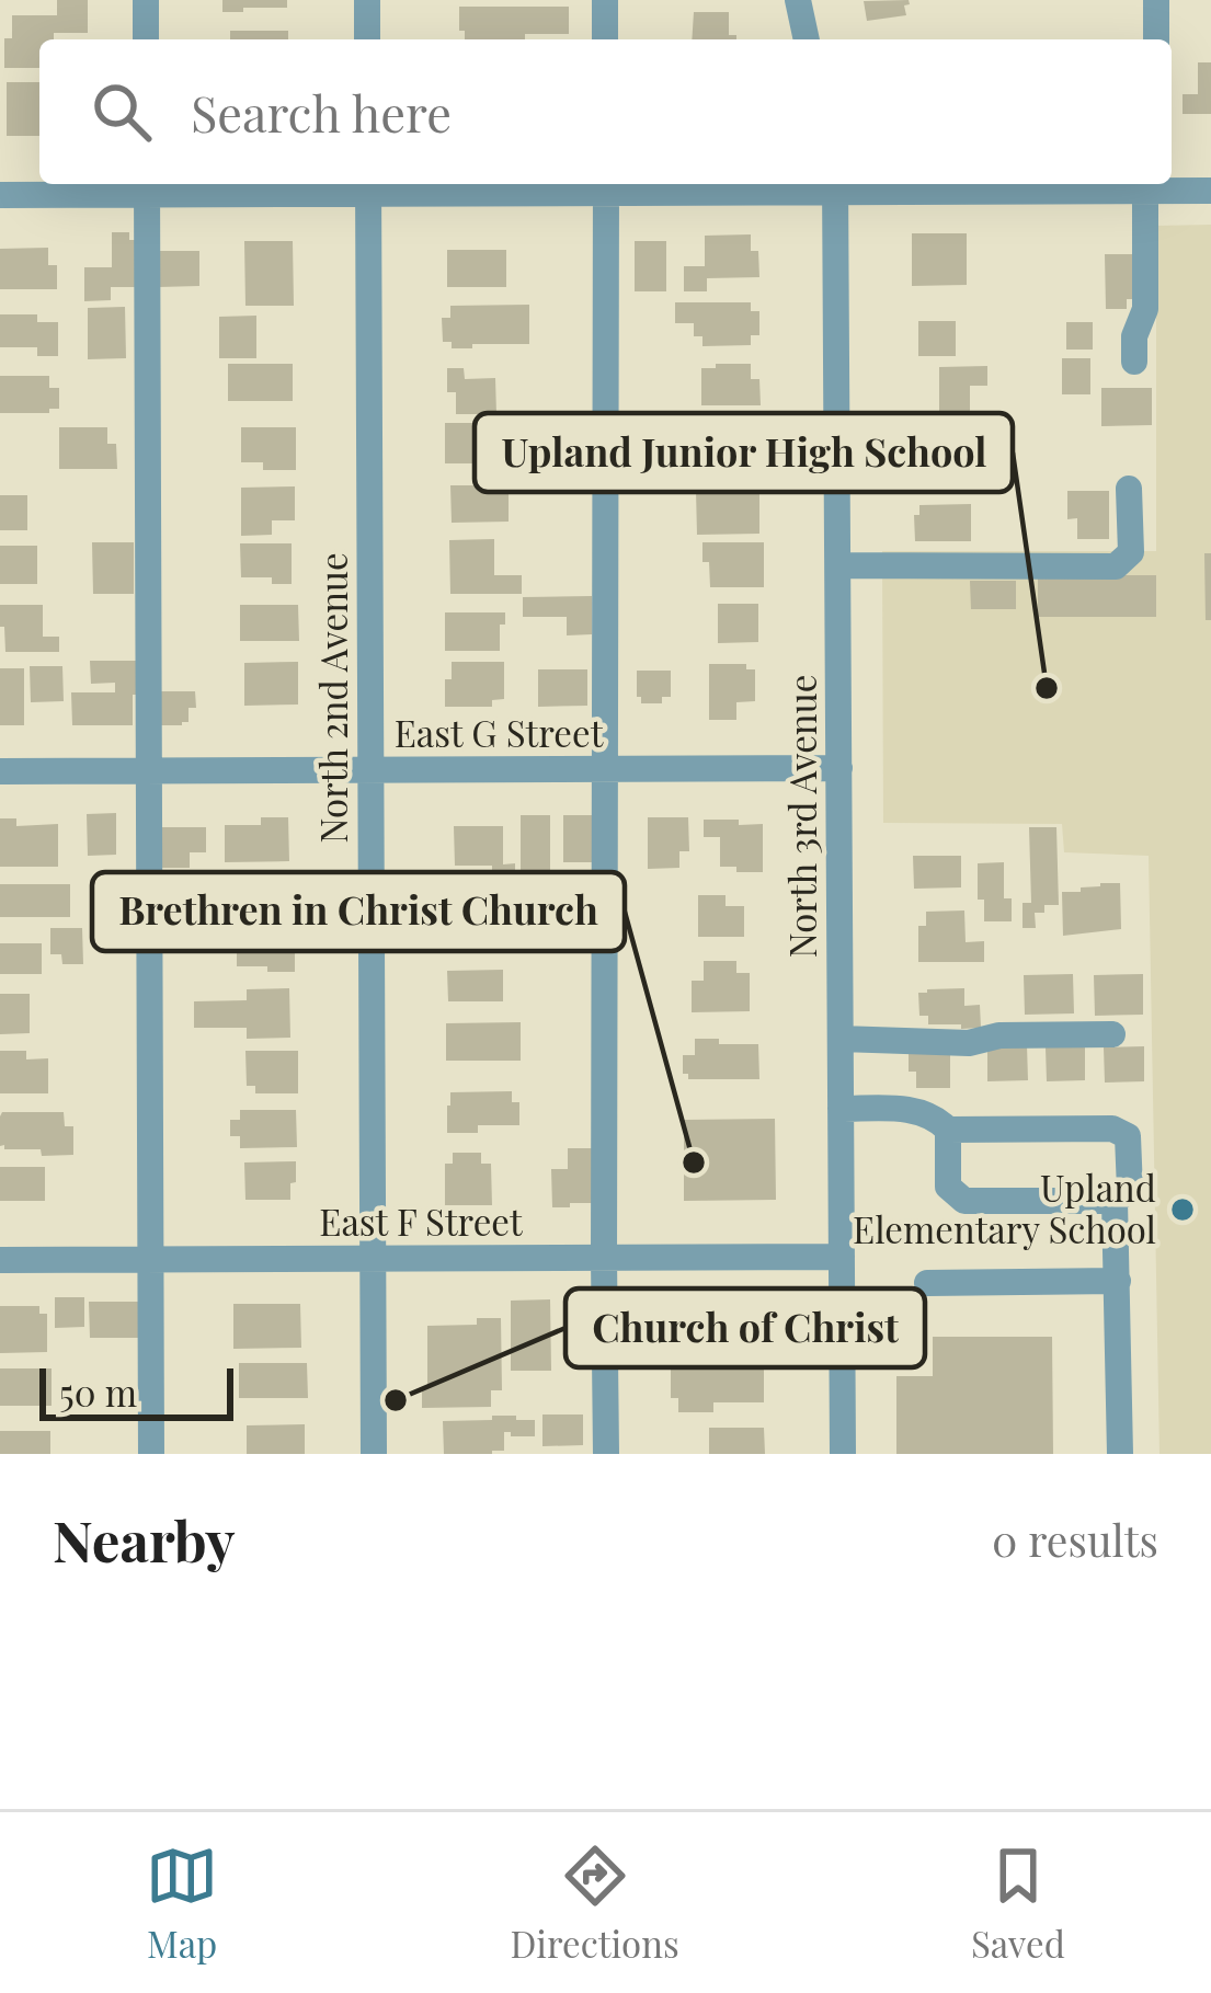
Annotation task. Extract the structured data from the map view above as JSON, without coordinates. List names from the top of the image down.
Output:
{
  "streets": {
    "street": [
      "North 2nd Avenue",
      "East G Street",
      "North 3rd Avenue",
      "East F Street"
    ]
  },
  "crossings": [
    ["North 2nd Avenue", "East G Street"],
    ["North 2nd Avenue", "East F Street"],
    ["East G Street", "North 3rd Avenue"],
    ["North 3rd Avenue", "East F Street"]
  ],
  "places": [
    "Upland Junior High School",
    "Brethren in Christ Church",
    "Upland Elementary School",
    "Church of Christ"
  ],
  "scale_bar": "50 m",
  "page": {
    "search": "Search here",
    "scale": "50 m",
    "heading": ["Nearby", "0 results"],
    "nav": ["Map", "Directions", "Saved"]
  }
}
